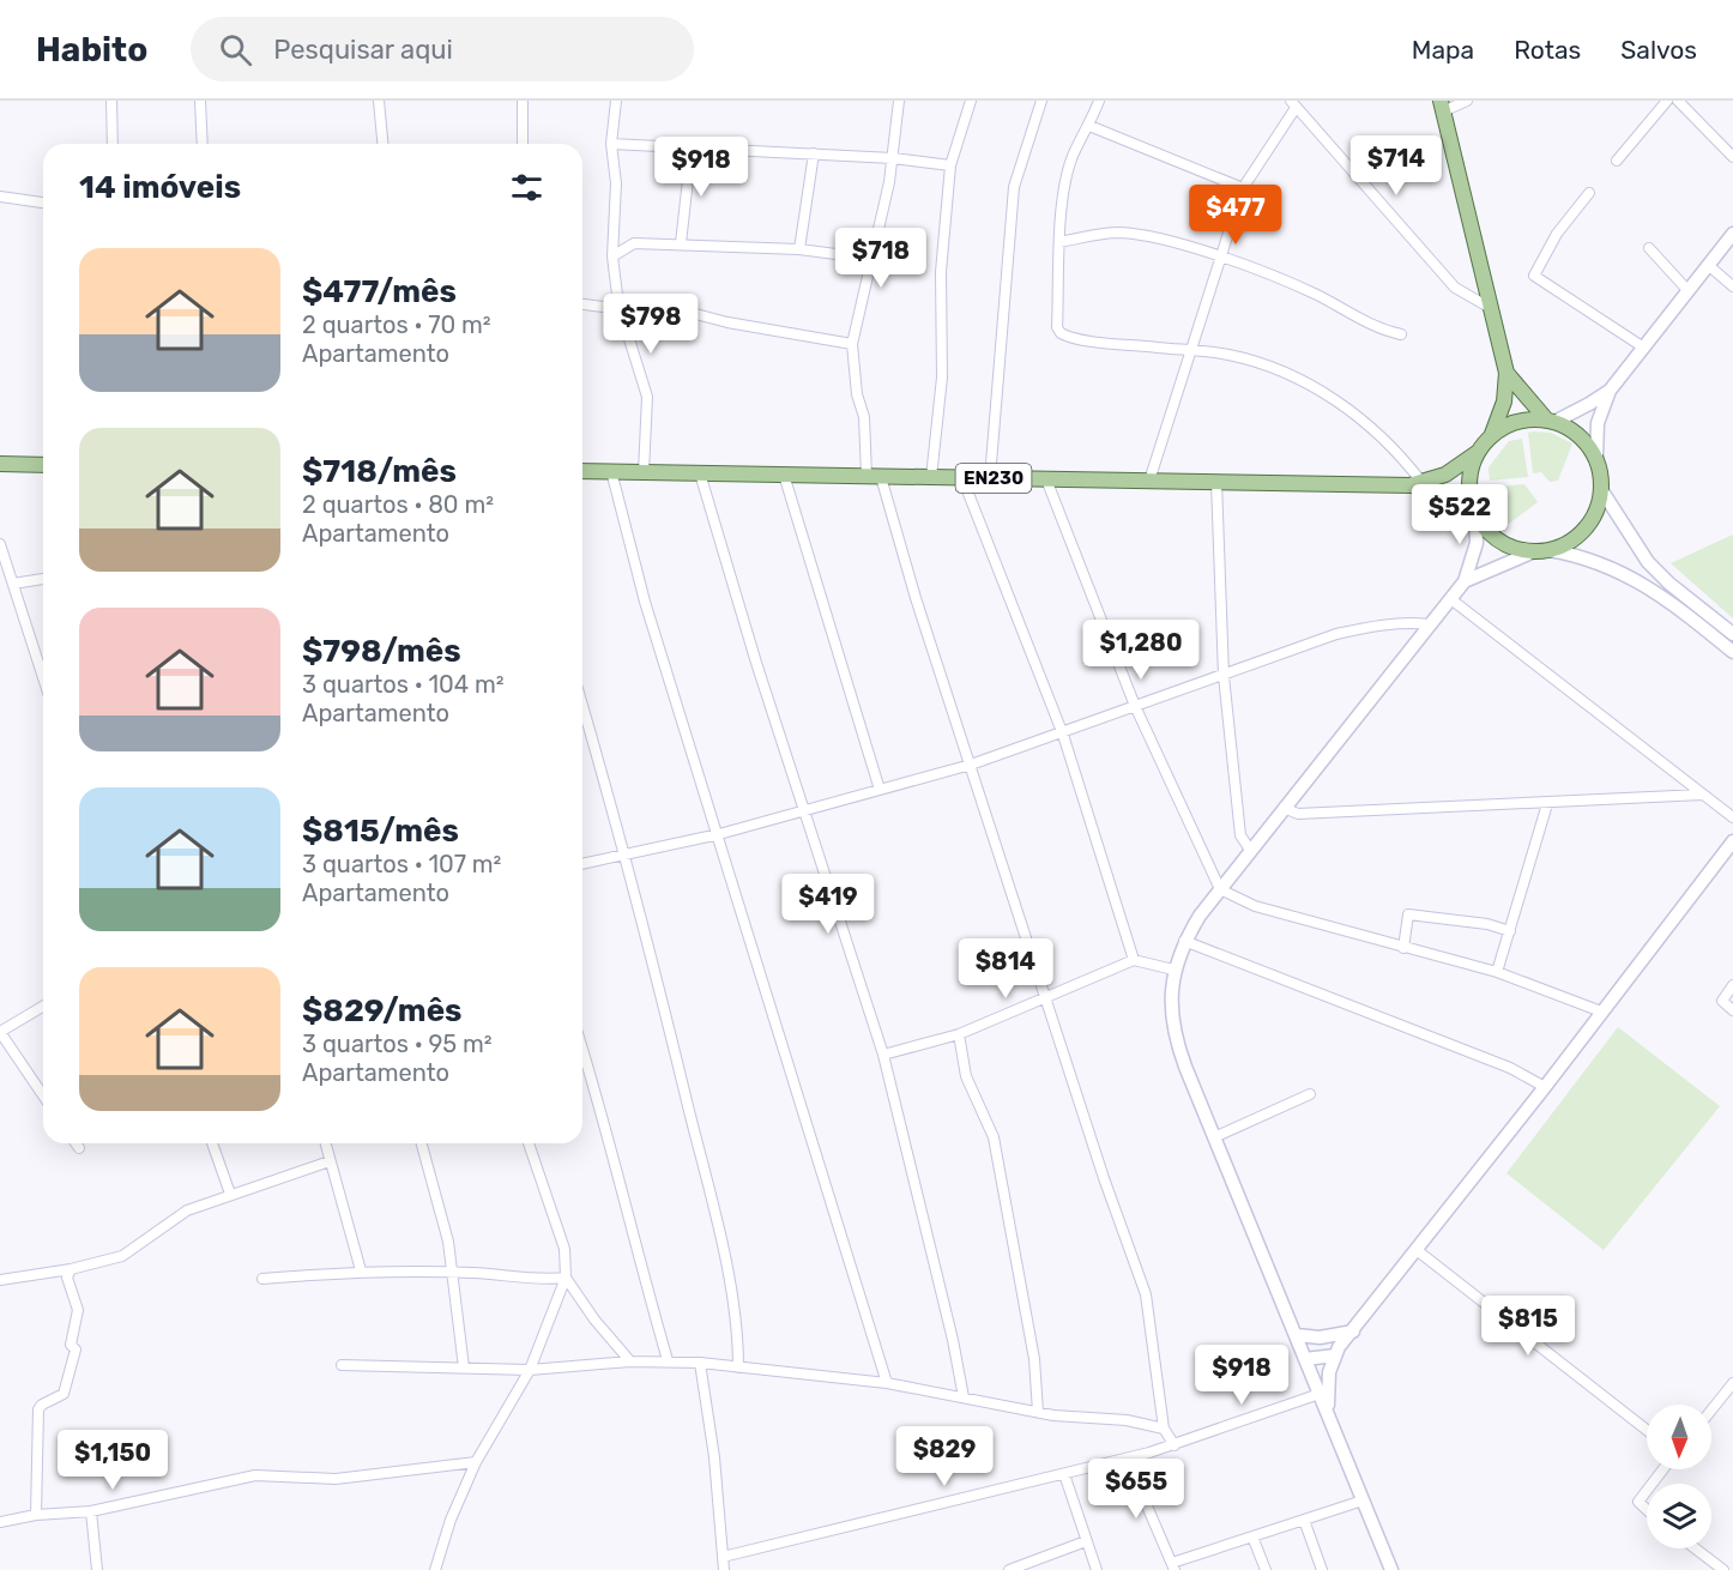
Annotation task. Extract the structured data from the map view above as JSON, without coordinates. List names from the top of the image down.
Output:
{
  "streets": {
    "main road": ["EN230"]
  },
  "north": "bottom",
  "page": {
    "header": "Habito",
    "search": "Pesquisar aqui",
    "nav": ["Mapa", "Rotas", "Salvos"],
    "price": [
      "$714",
      "$918",
      "$477",
      "$718",
      "$798",
      "$522",
      "$1,280",
      "$419",
      "$814",
      "$815",
      "$918",
      "$829",
      "$1,150",
      "$655"
    ],
    "heading": "14 imóveis",
    "list": [
      {
        "name": "$477/mês",
        "note": "2 quartos · 70 m² · Apartamento"
      },
      {
        "name": "$718/mês",
        "note": "2 quartos · 80 m² · Apartamento"
      },
      {
        "name": "$798/mês",
        "note": "3 quartos · 104 m² · Apartamento"
      },
      {
        "name": "$815/mês",
        "note": "3 quartos · 107 m² · Apartamento"
      },
      {
        "name": "$829/mês",
        "note": "3 quartos · 95 m² · Apartamento"
      }
    ]
  }
}
